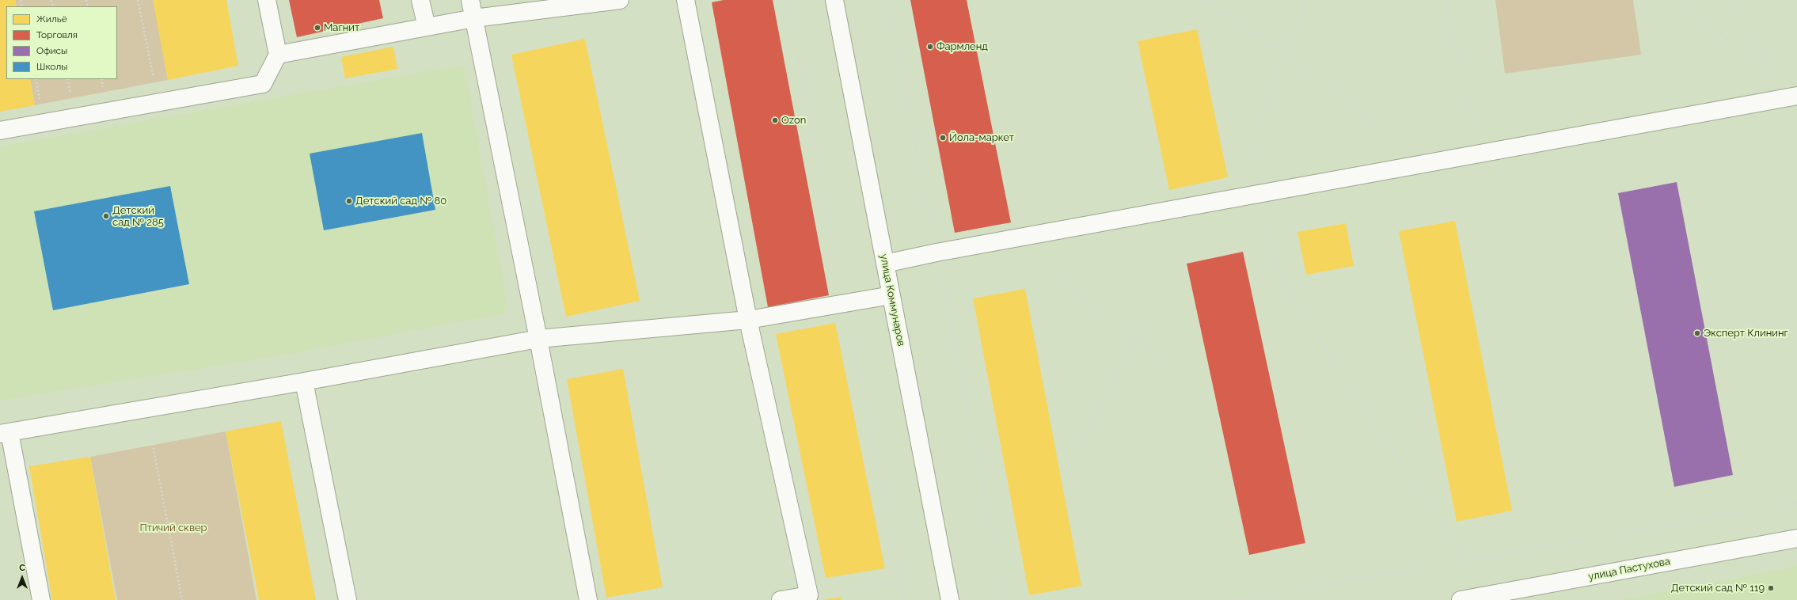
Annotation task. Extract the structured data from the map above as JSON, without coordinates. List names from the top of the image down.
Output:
{
  "streets": {
    "street": ["улица Коммунаров", "улица Пастухова"]
  },
  "parks": ["Птичий сквер"],
  "places": [
    "Магнит",
    "Фармленд",
    "Ozon",
    "Йола-маркет",
    "Детский сад № 80",
    "Детский сад № 285",
    "Эксперт Клининг",
    "Детский сад № 119"
  ],
  "legend": [
    "Жильё",
    "Торговля",
    "Офисы",
    "Школы"
  ],
  "north": "top"
}
